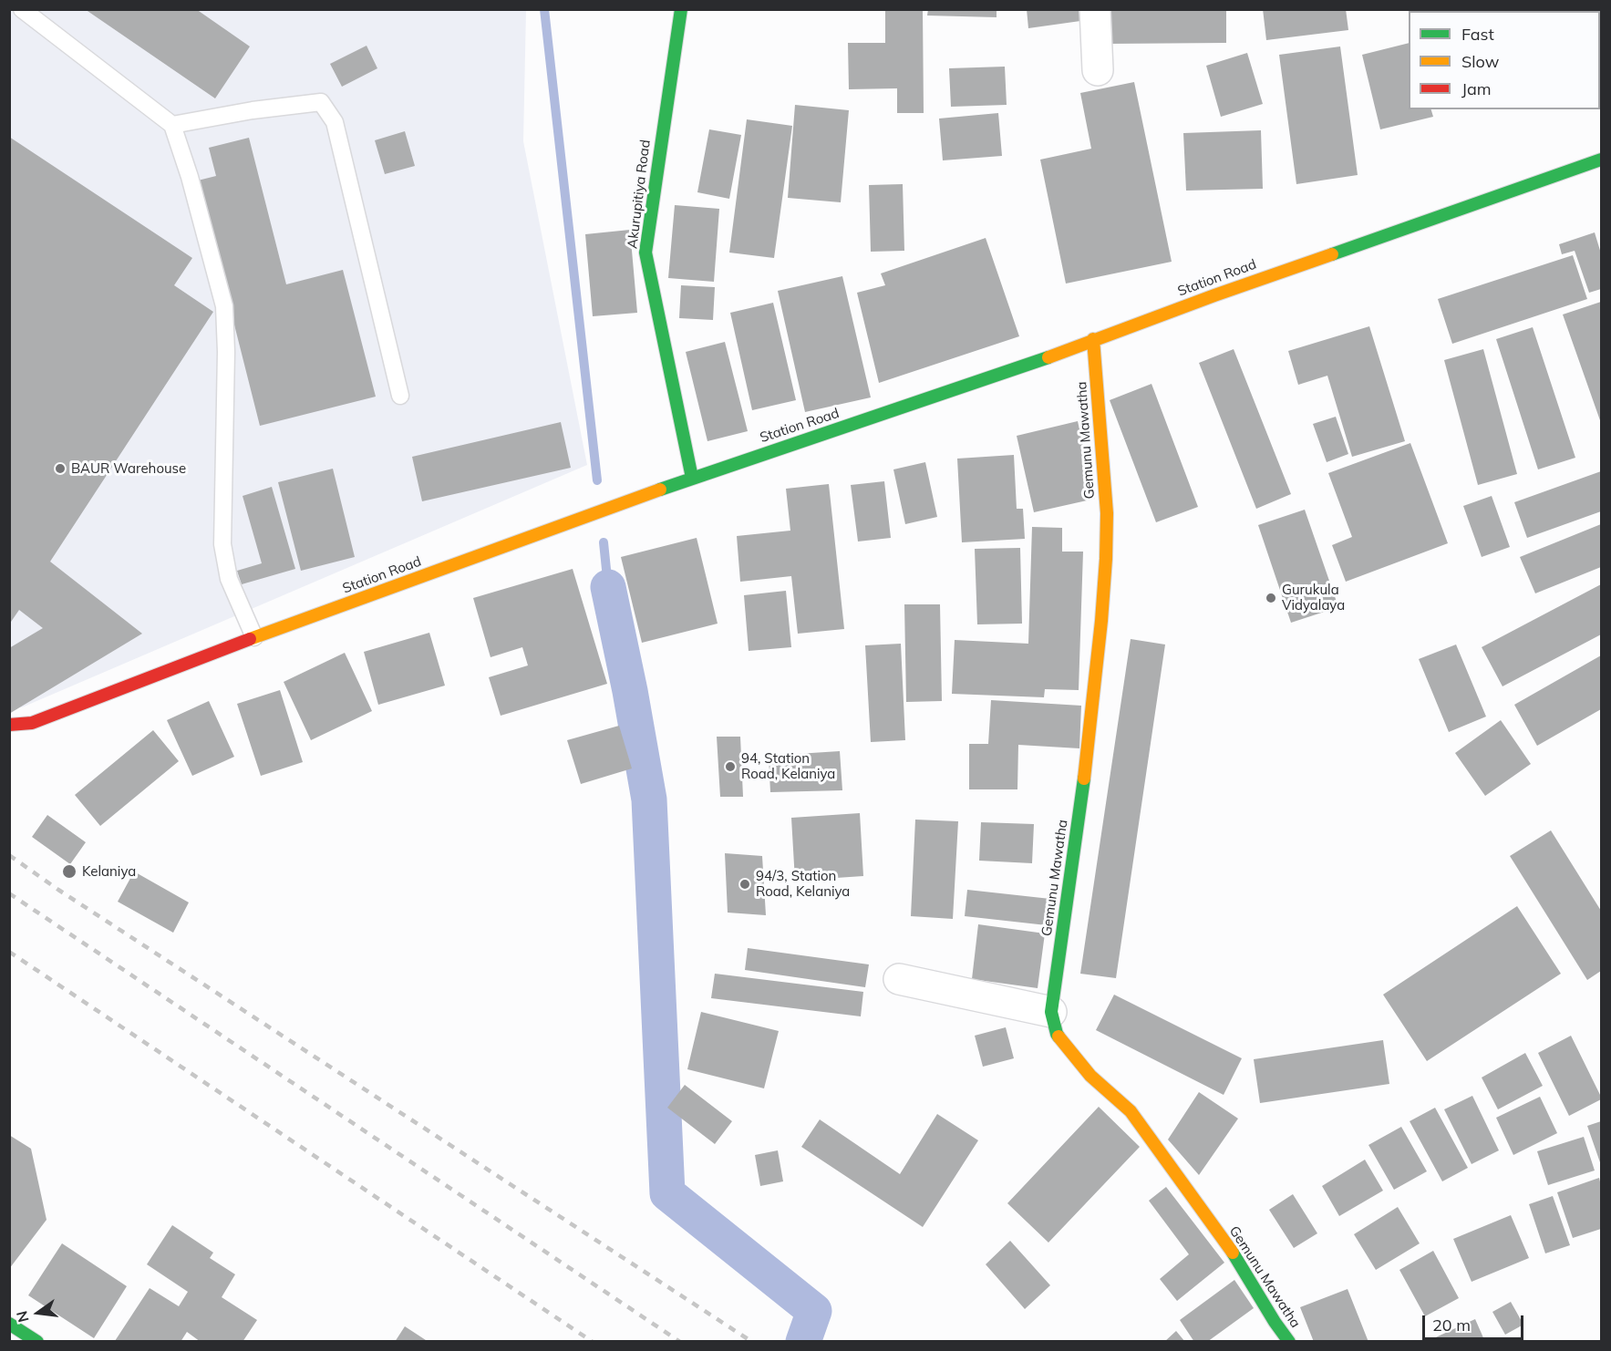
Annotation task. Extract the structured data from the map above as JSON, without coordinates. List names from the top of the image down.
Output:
{
  "streets": {
    "main road": ["Akurupitiya Road", "Station Road", "Gemunu Mawatha"]
  },
  "crossings": [
    ["Akurupitiya Road", "Station Road"],
    ["Station Road", "Gemunu Mawatha"]
  ],
  "places": [
    "BAUR Warehouse",
    "Gurukula Vidyalaya",
    "94, Station Road, Kelaniya",
    "Kelaniya",
    "94/3, Station Road, Kelaniya"
  ],
  "legend": ["Fast", "Slow", "Jam"],
  "scale_bar": "20 m",
  "north": "left"
}
